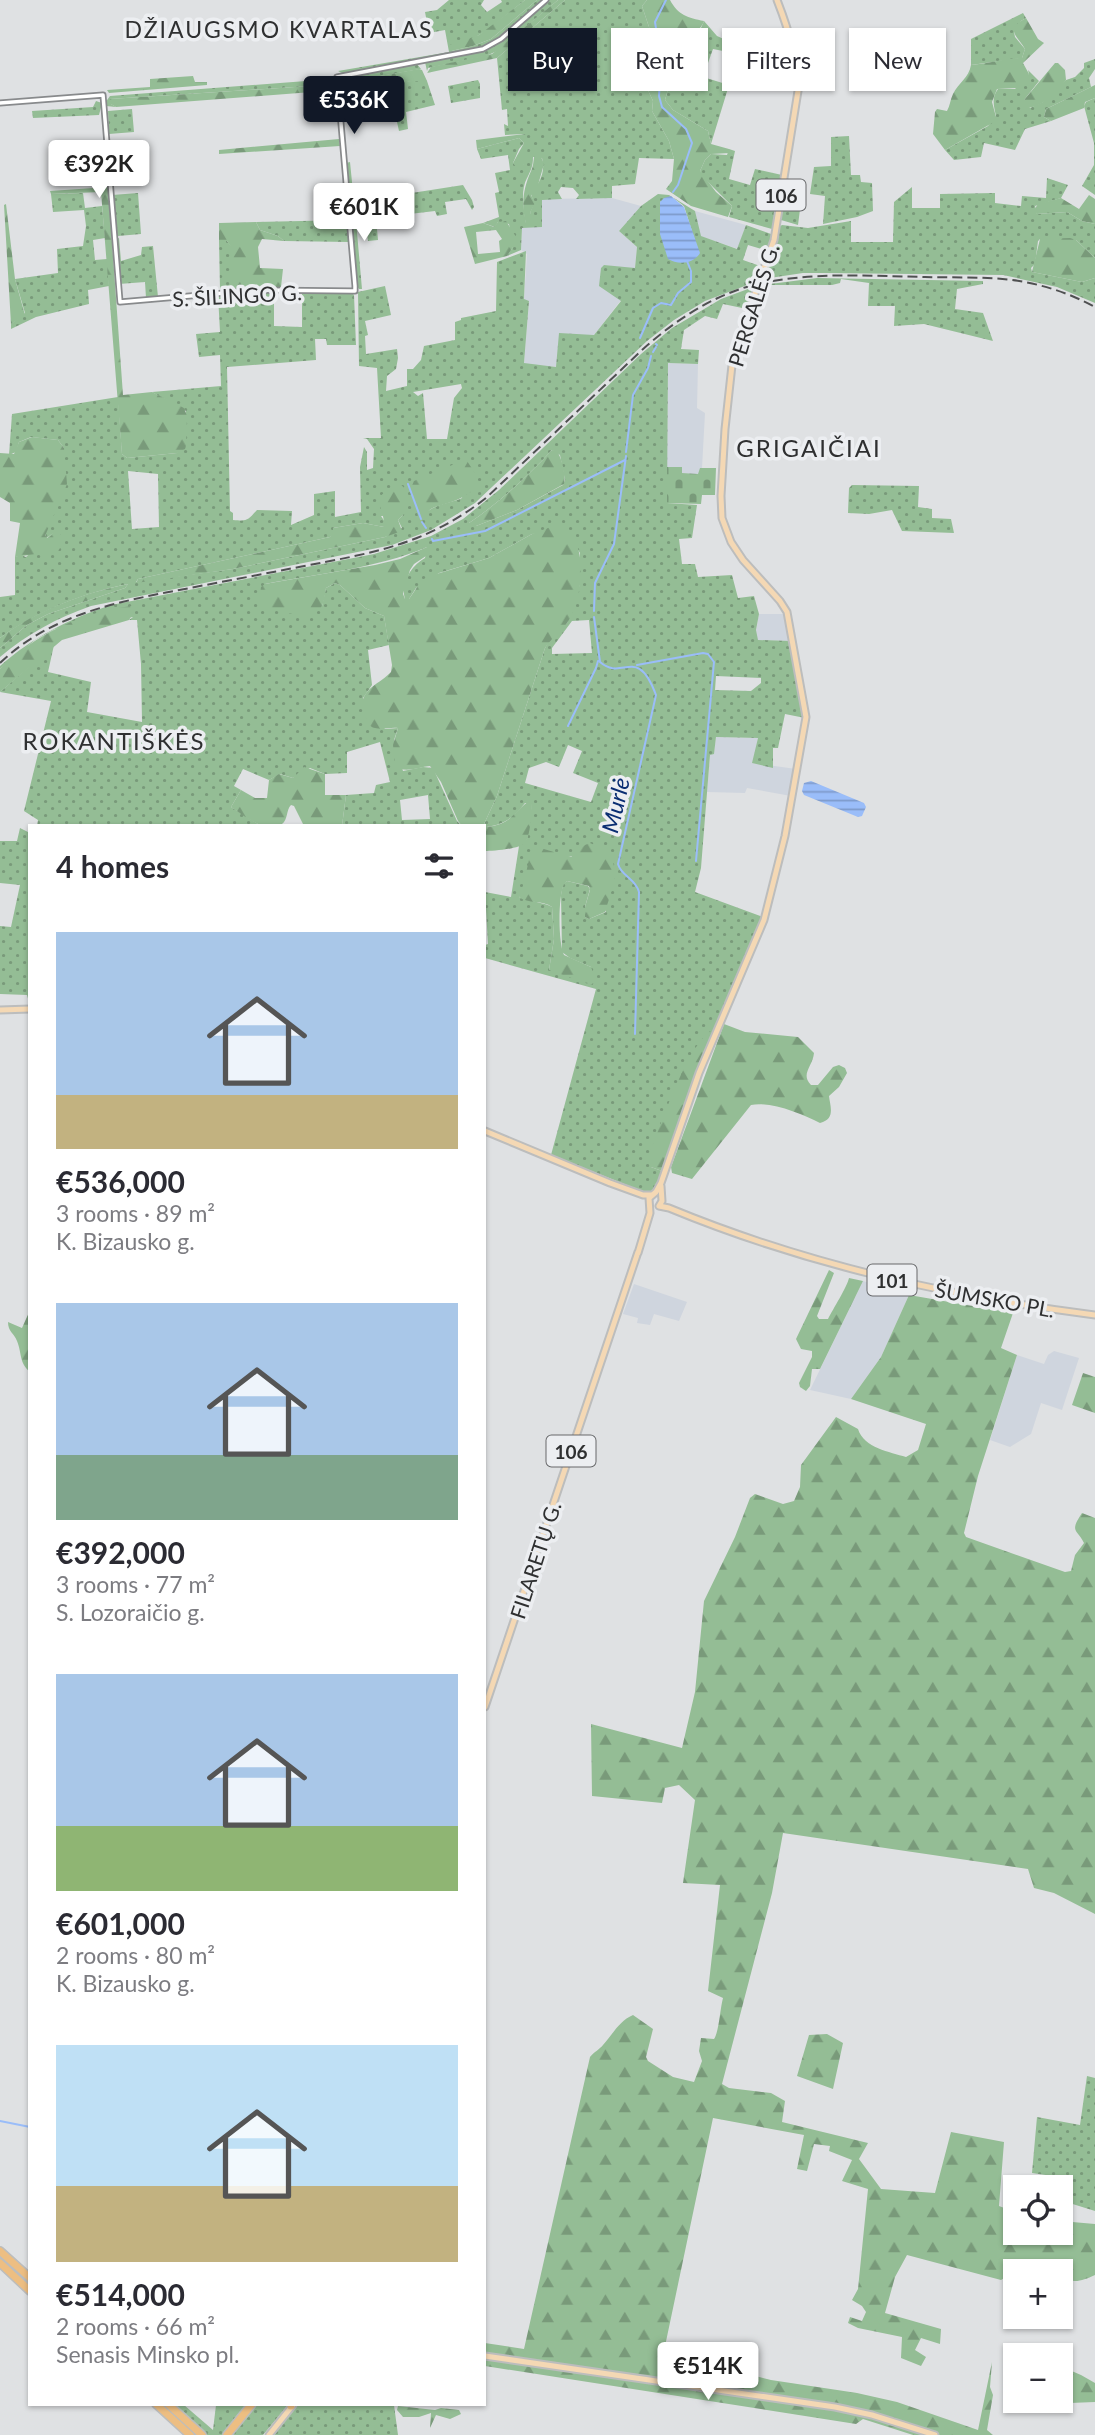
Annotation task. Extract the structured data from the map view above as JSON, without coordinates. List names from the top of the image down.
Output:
{
  "streets": {
    "main road": [
      "106",
      "PERGALĖS G.",
      "101",
      "ŠUMSKO PL.",
      "FILARETŲ G."
    ],
    "street": ["S. ŠILINGO G."]
  },
  "crossings": [
    ["106", "PERGALĖS G."],
    ["106", "ŠUMSKO PL."],
    ["106", "FILARETŲ G."],
    ["ŠUMSKO PL.", "FILARETŲ G."]
  ],
  "districts": ["DŽIAUGSMO KVARTALAS", "GRIGAIČIAI", "ROKANTIŠKĖS"],
  "water": ["Murlė"],
  "page": {
    "chip": [
      "Buy",
      "Rent",
      "Filters",
      "New"
    ],
    "price": [
      "€536K",
      "€392K",
      "€601K",
      "€514K"
    ],
    "heading": "4 homes",
    "list": [
      {
        "name": "€536,000",
        "note": "3 rooms · 89 m² · K. Bizausko g."
      },
      {
        "name": "€392,000",
        "note": "3 rooms · 77 m² · S. Lozoraičio g."
      },
      {
        "name": "€601,000",
        "note": "2 rooms · 80 m² · K. Bizausko g."
      },
      {
        "name": "€514,000",
        "note": "2 rooms · 66 m² · Senasis Minsko pl."
      }
    ],
    "map_buttons": ["+", "−"]
  }
}
